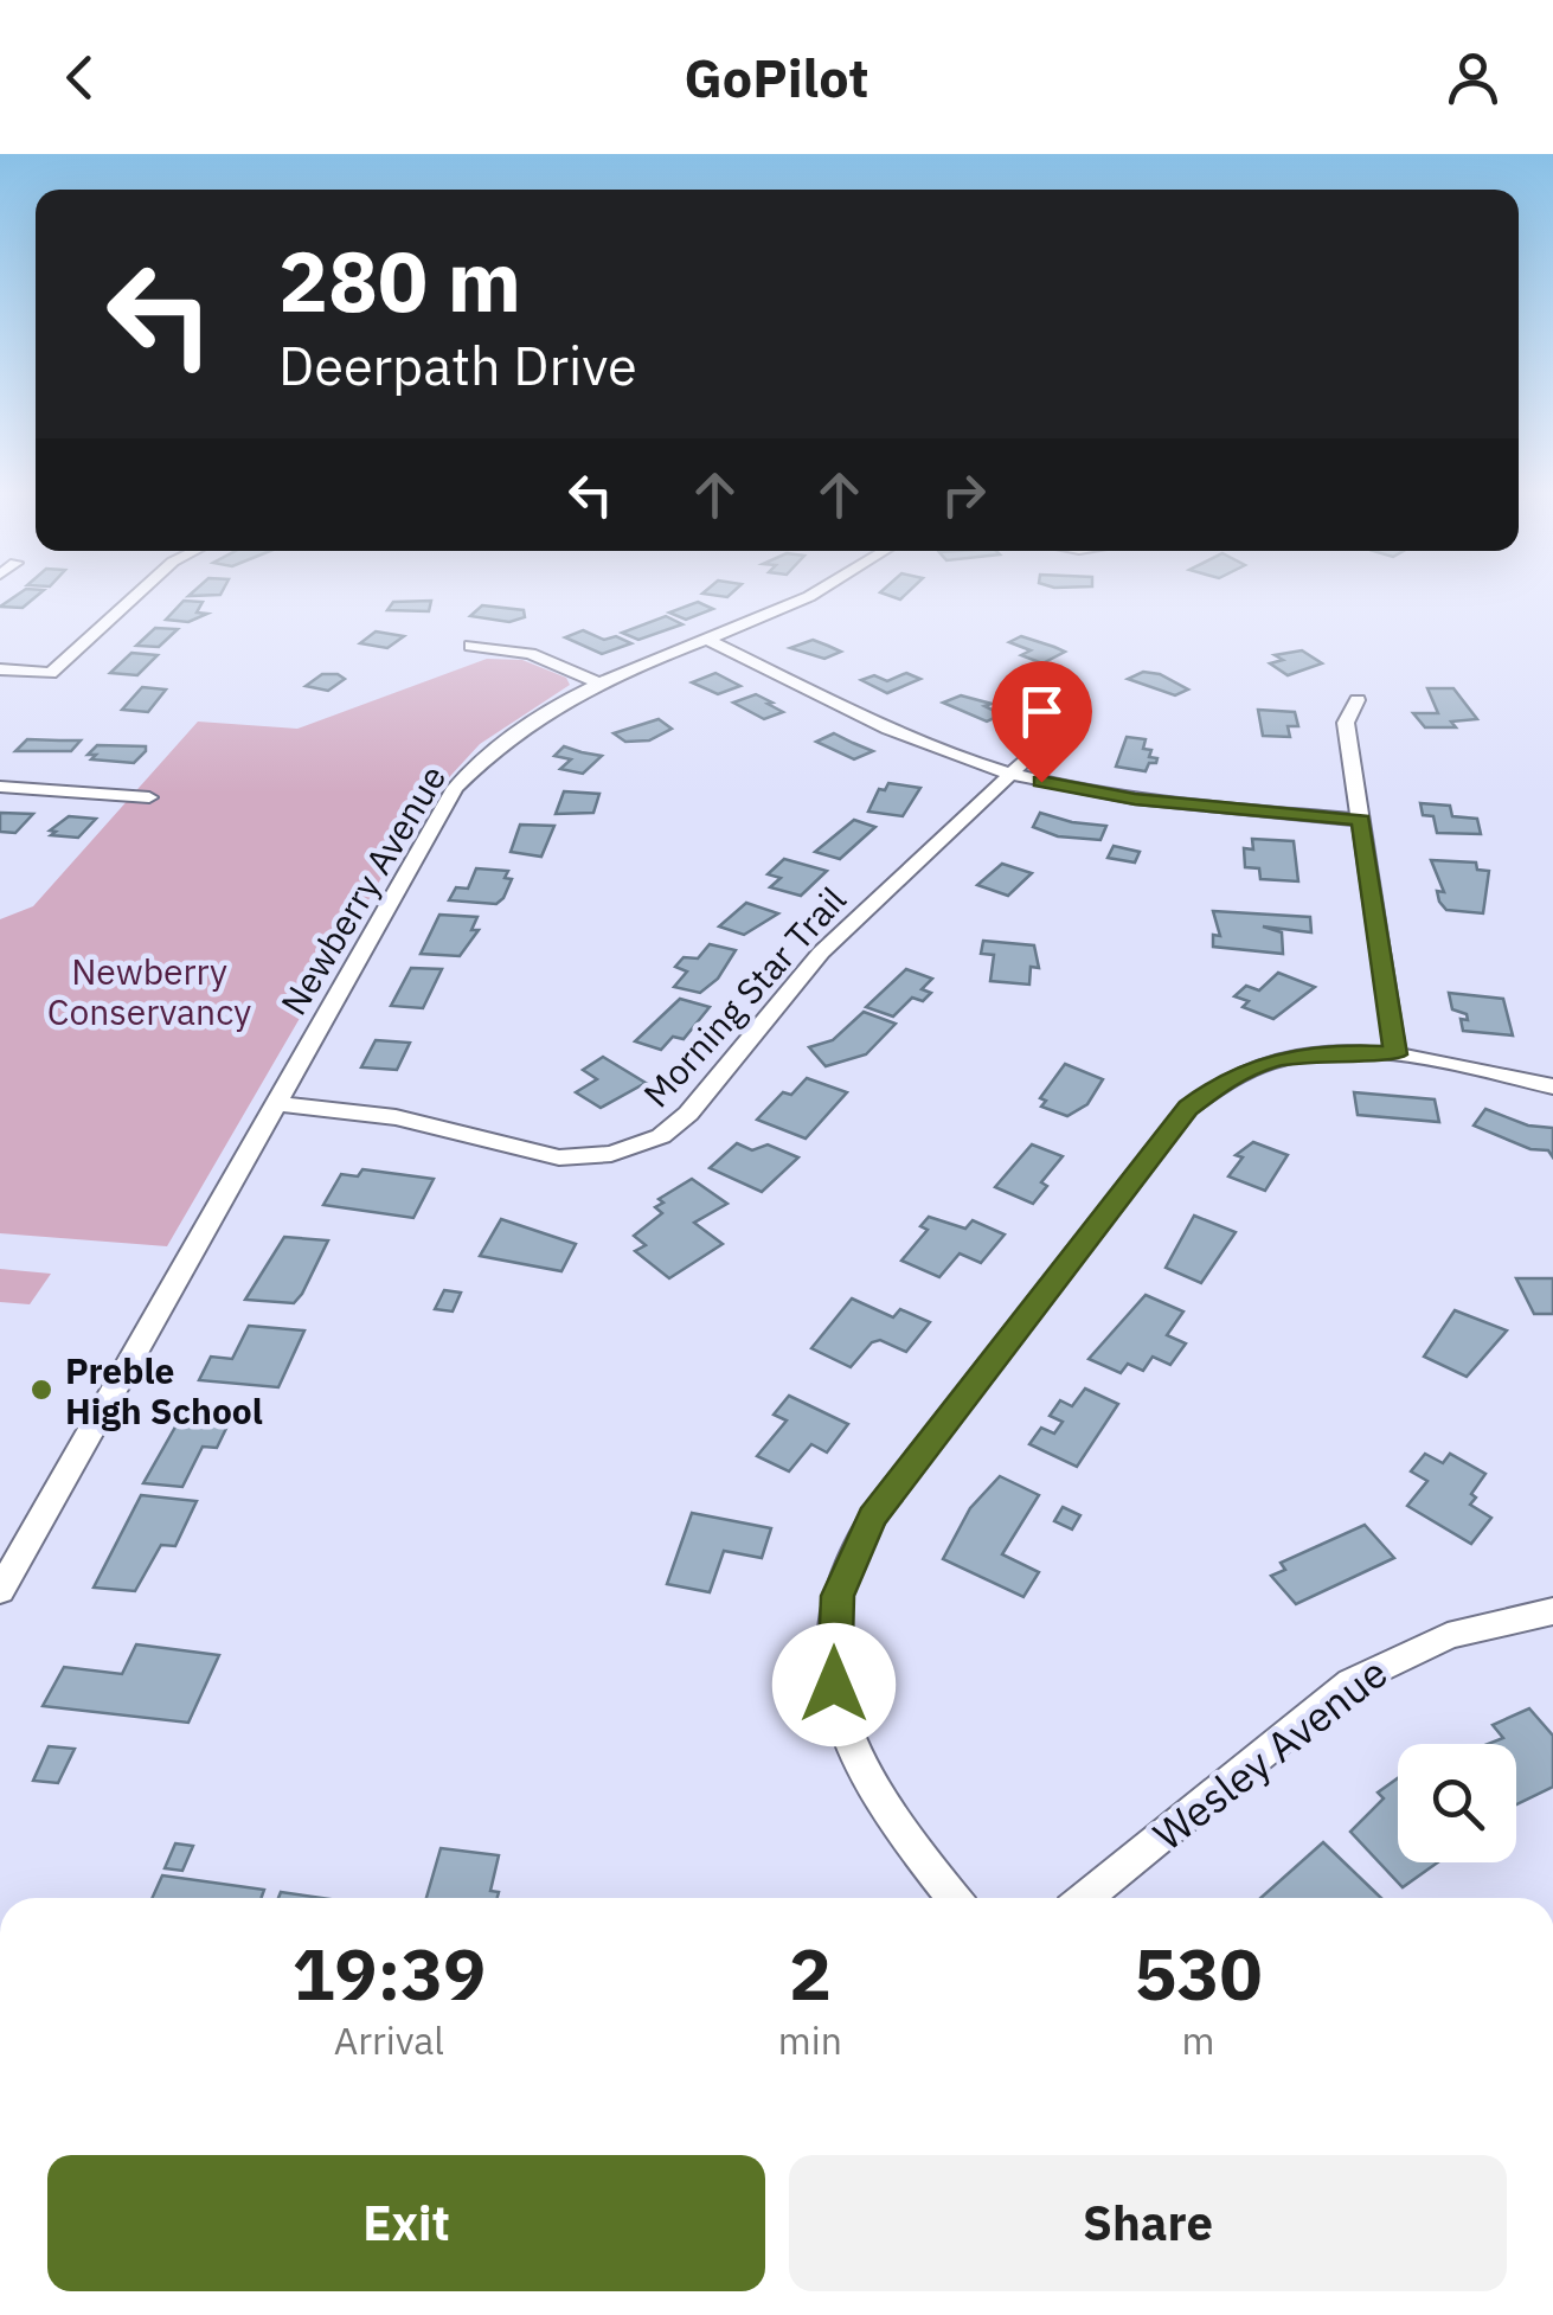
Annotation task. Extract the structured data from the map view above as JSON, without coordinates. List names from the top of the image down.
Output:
{
  "streets": {
    "street": ["Newberry Avenue", "Morning Star Trail", "Wesley Avenue"]
  },
  "crossings": [
    ["Newberry Avenue", "Morning Star Trail"]
  ],
  "parks": ["Newberry Conservancy"],
  "places": ["Preble High School"],
  "page": {
    "header": "GoPilot",
    "turn": ["280 m", "Deerpath Drive"],
    "eta": [
      "19:39",
      "Arrival",
      "2",
      "min",
      "530",
      "m"
    ],
    "buttons": ["Exit", "Share"]
  }
}
